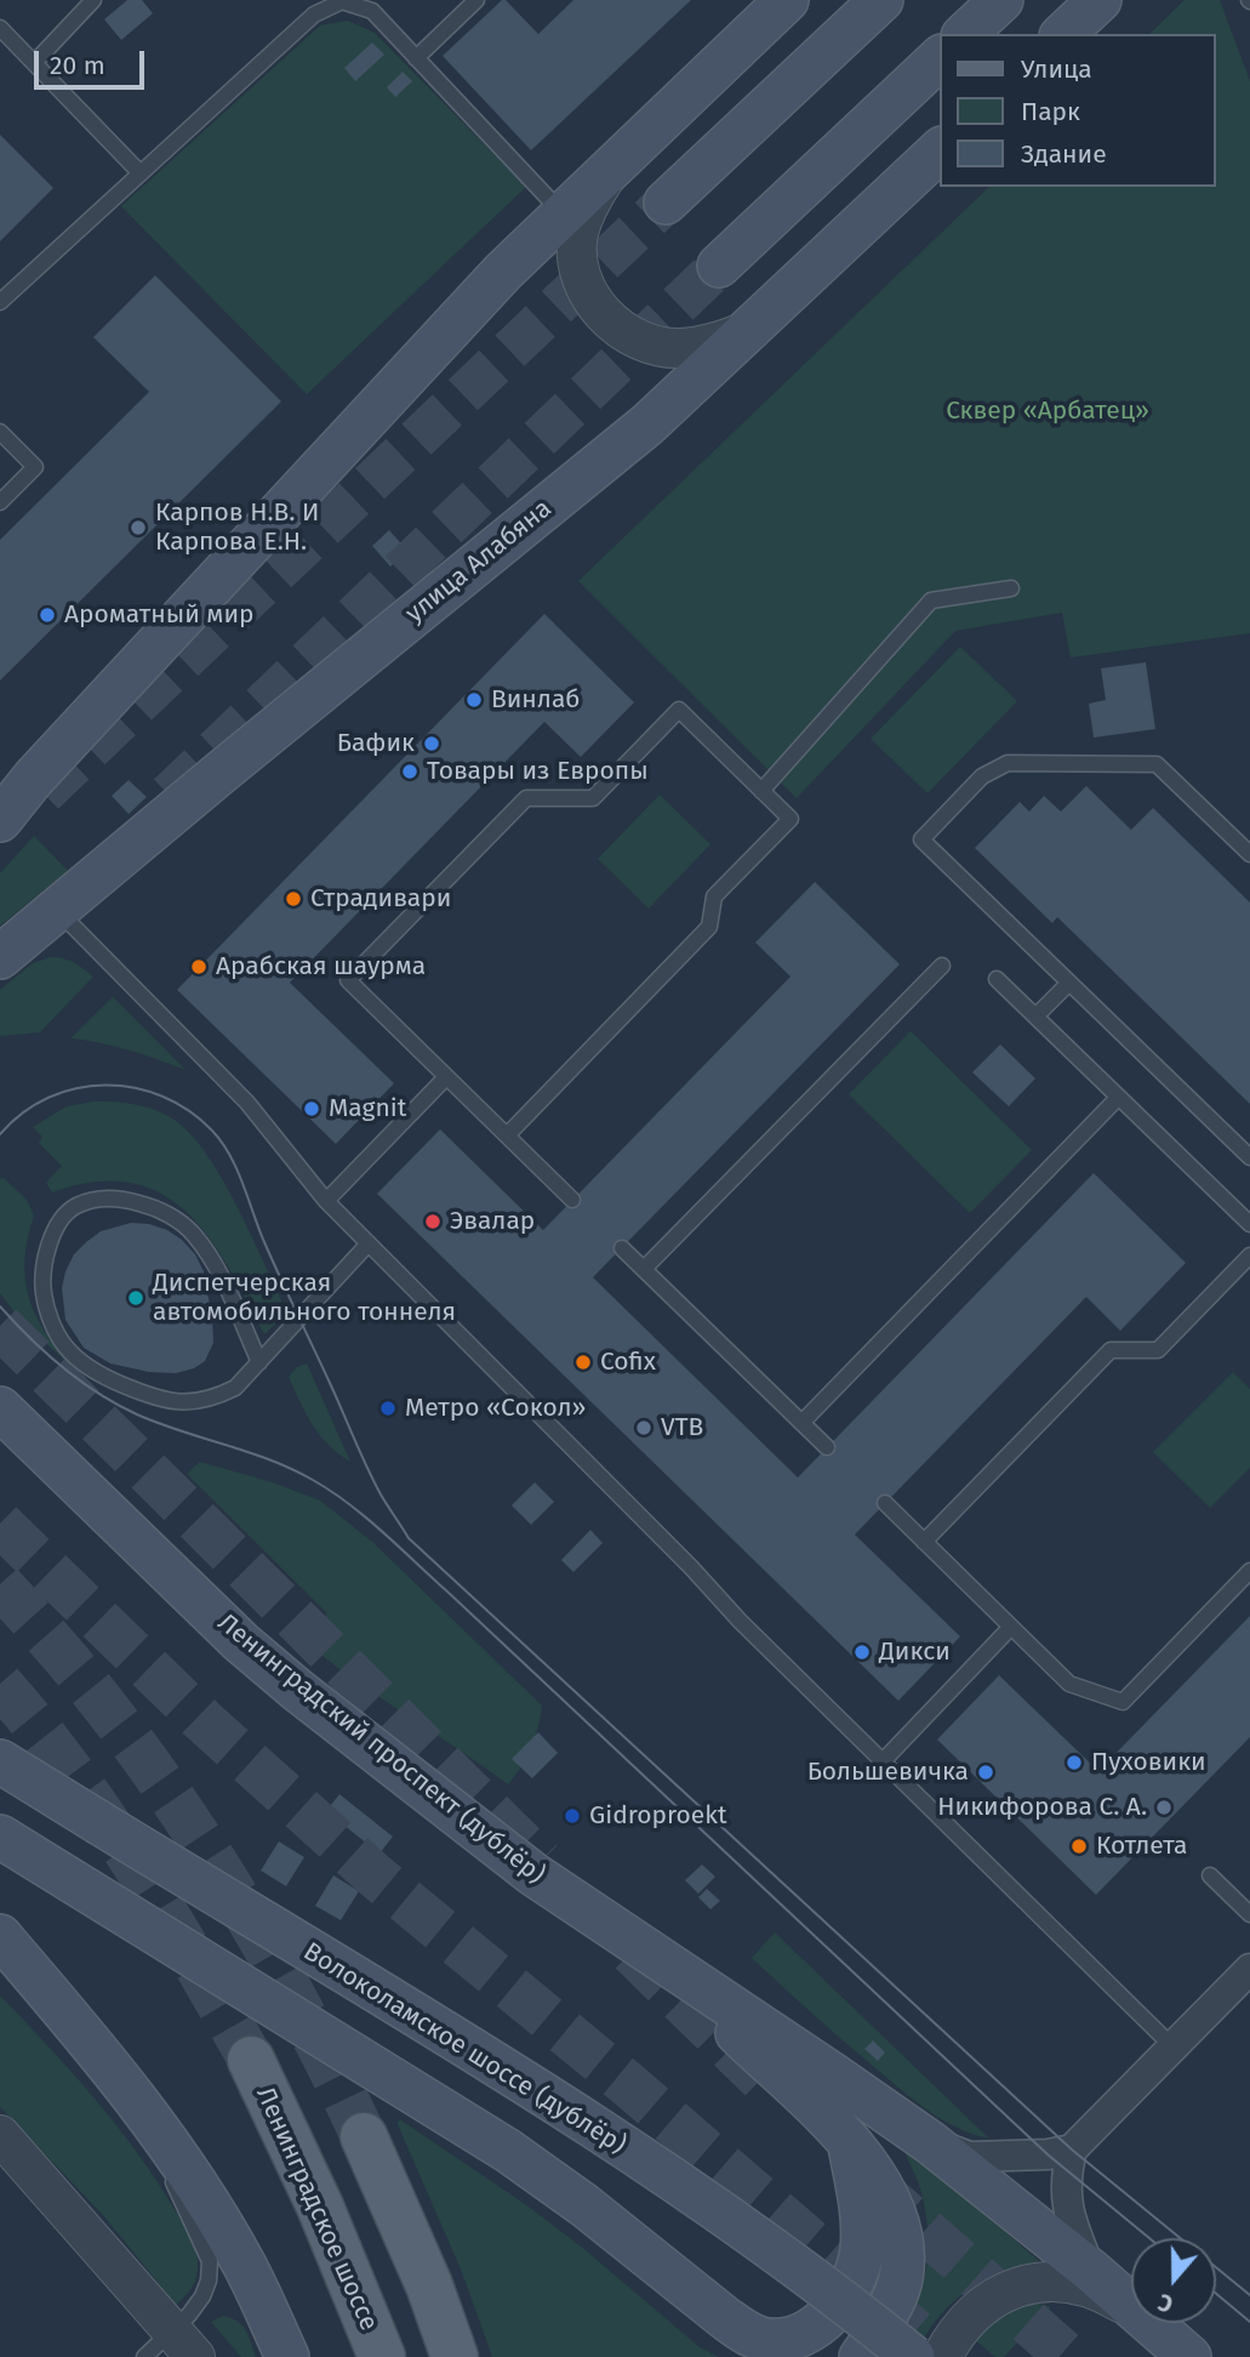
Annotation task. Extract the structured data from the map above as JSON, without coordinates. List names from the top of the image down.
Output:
{
  "streets": {
    "main road": [
      "улица Алабяна",
      "Ленинградский проспект (дублёр)",
      "Волоколамское шоссе (дублёр)",
      "Ленинградское шоссе"
    ]
  },
  "parks": ["Сквер «Арбатец»"],
  "places": [
    "Карпов Н.В. И Карпова Е.Н.",
    "Ароматный мир",
    "Винлаб",
    "Бафик",
    "Товары из Европы",
    "Страдивари",
    "Арабская шаурма",
    "Magnit",
    "Эвалар",
    "Диспетчерская автомобильного тоннеля",
    "Cofix",
    "Метро «Сокол»",
    "VTB",
    "Дикси",
    "Пуховики",
    "Большевичка",
    "Никифорова С. А.",
    "Gidroproekt",
    "Котлета"
  ],
  "legend": ["Улица", "Парк", "Здание"],
  "scale_bar": "20 m",
  "north": "bottom"
}
